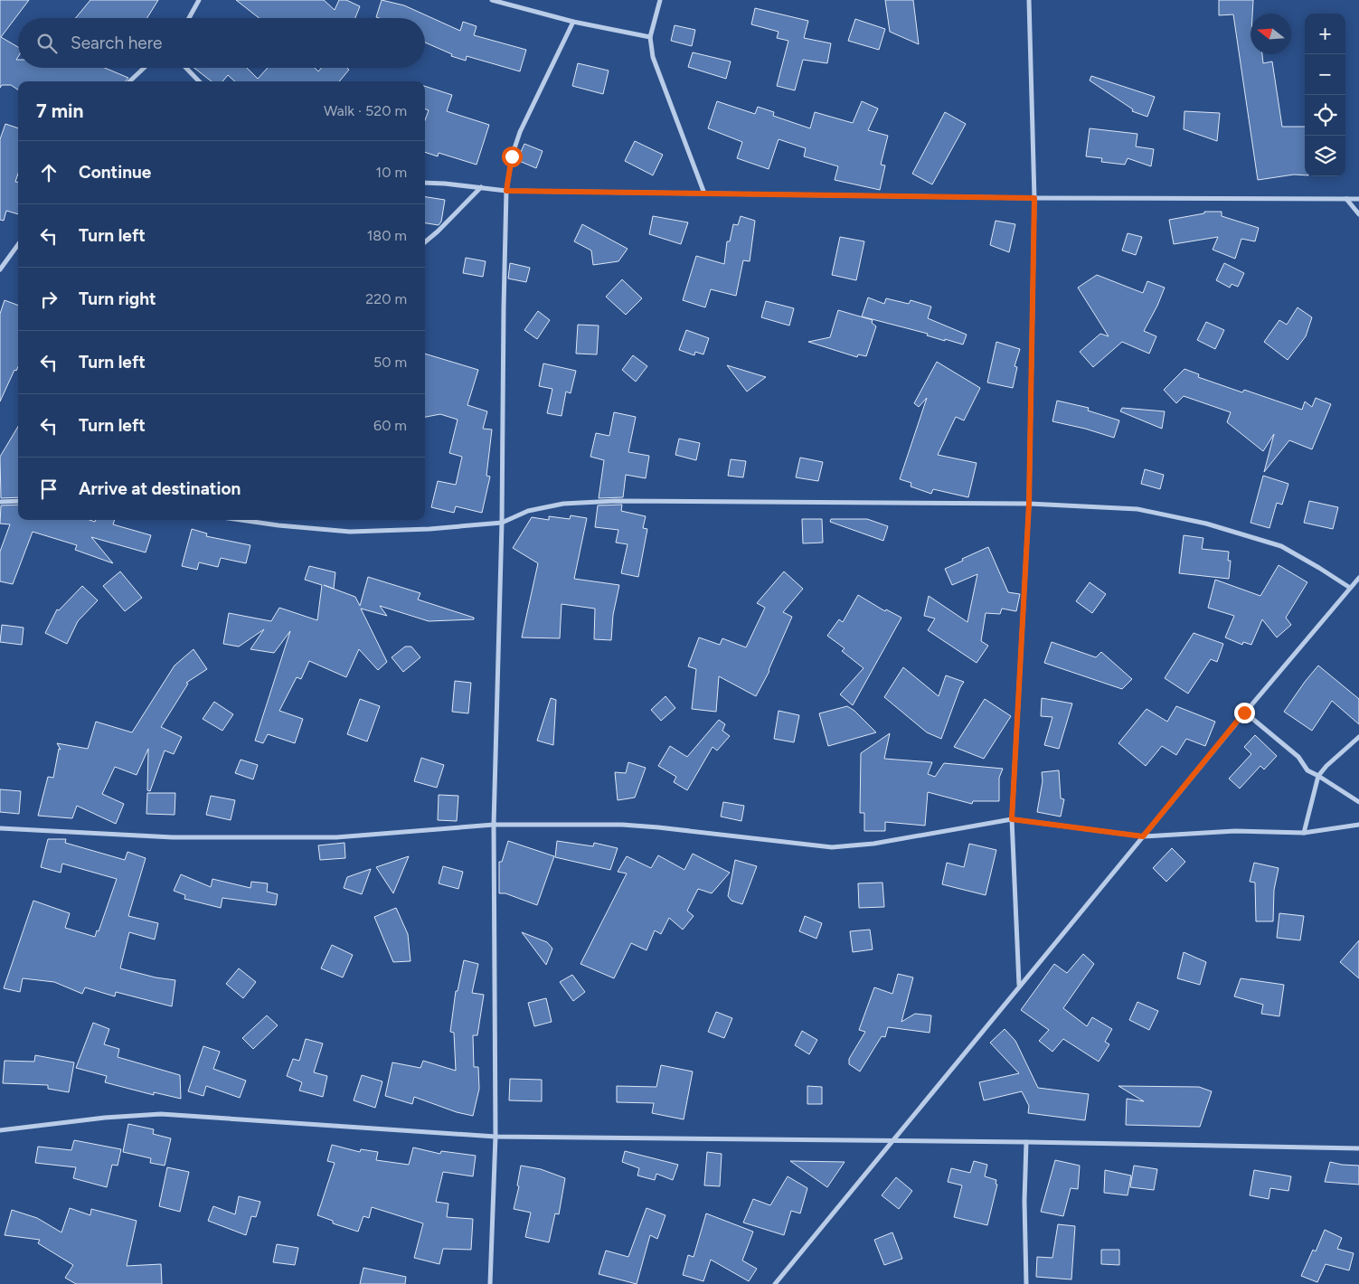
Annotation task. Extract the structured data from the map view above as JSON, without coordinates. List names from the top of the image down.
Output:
{
  "north": "left",
  "page": {
    "map_buttons": ["+", "−"],
    "search": "Search here",
    "heading": ["7 min", "Walk · 520 m"],
    "list": [
      ["Continue", "10 m"],
      ["Turn left", "180 m"],
      ["Turn right", "220 m"],
      ["Turn left", "50 m"],
      ["Turn left", "60 m"],
      "Arrive at destination"
    ]
  }
}
